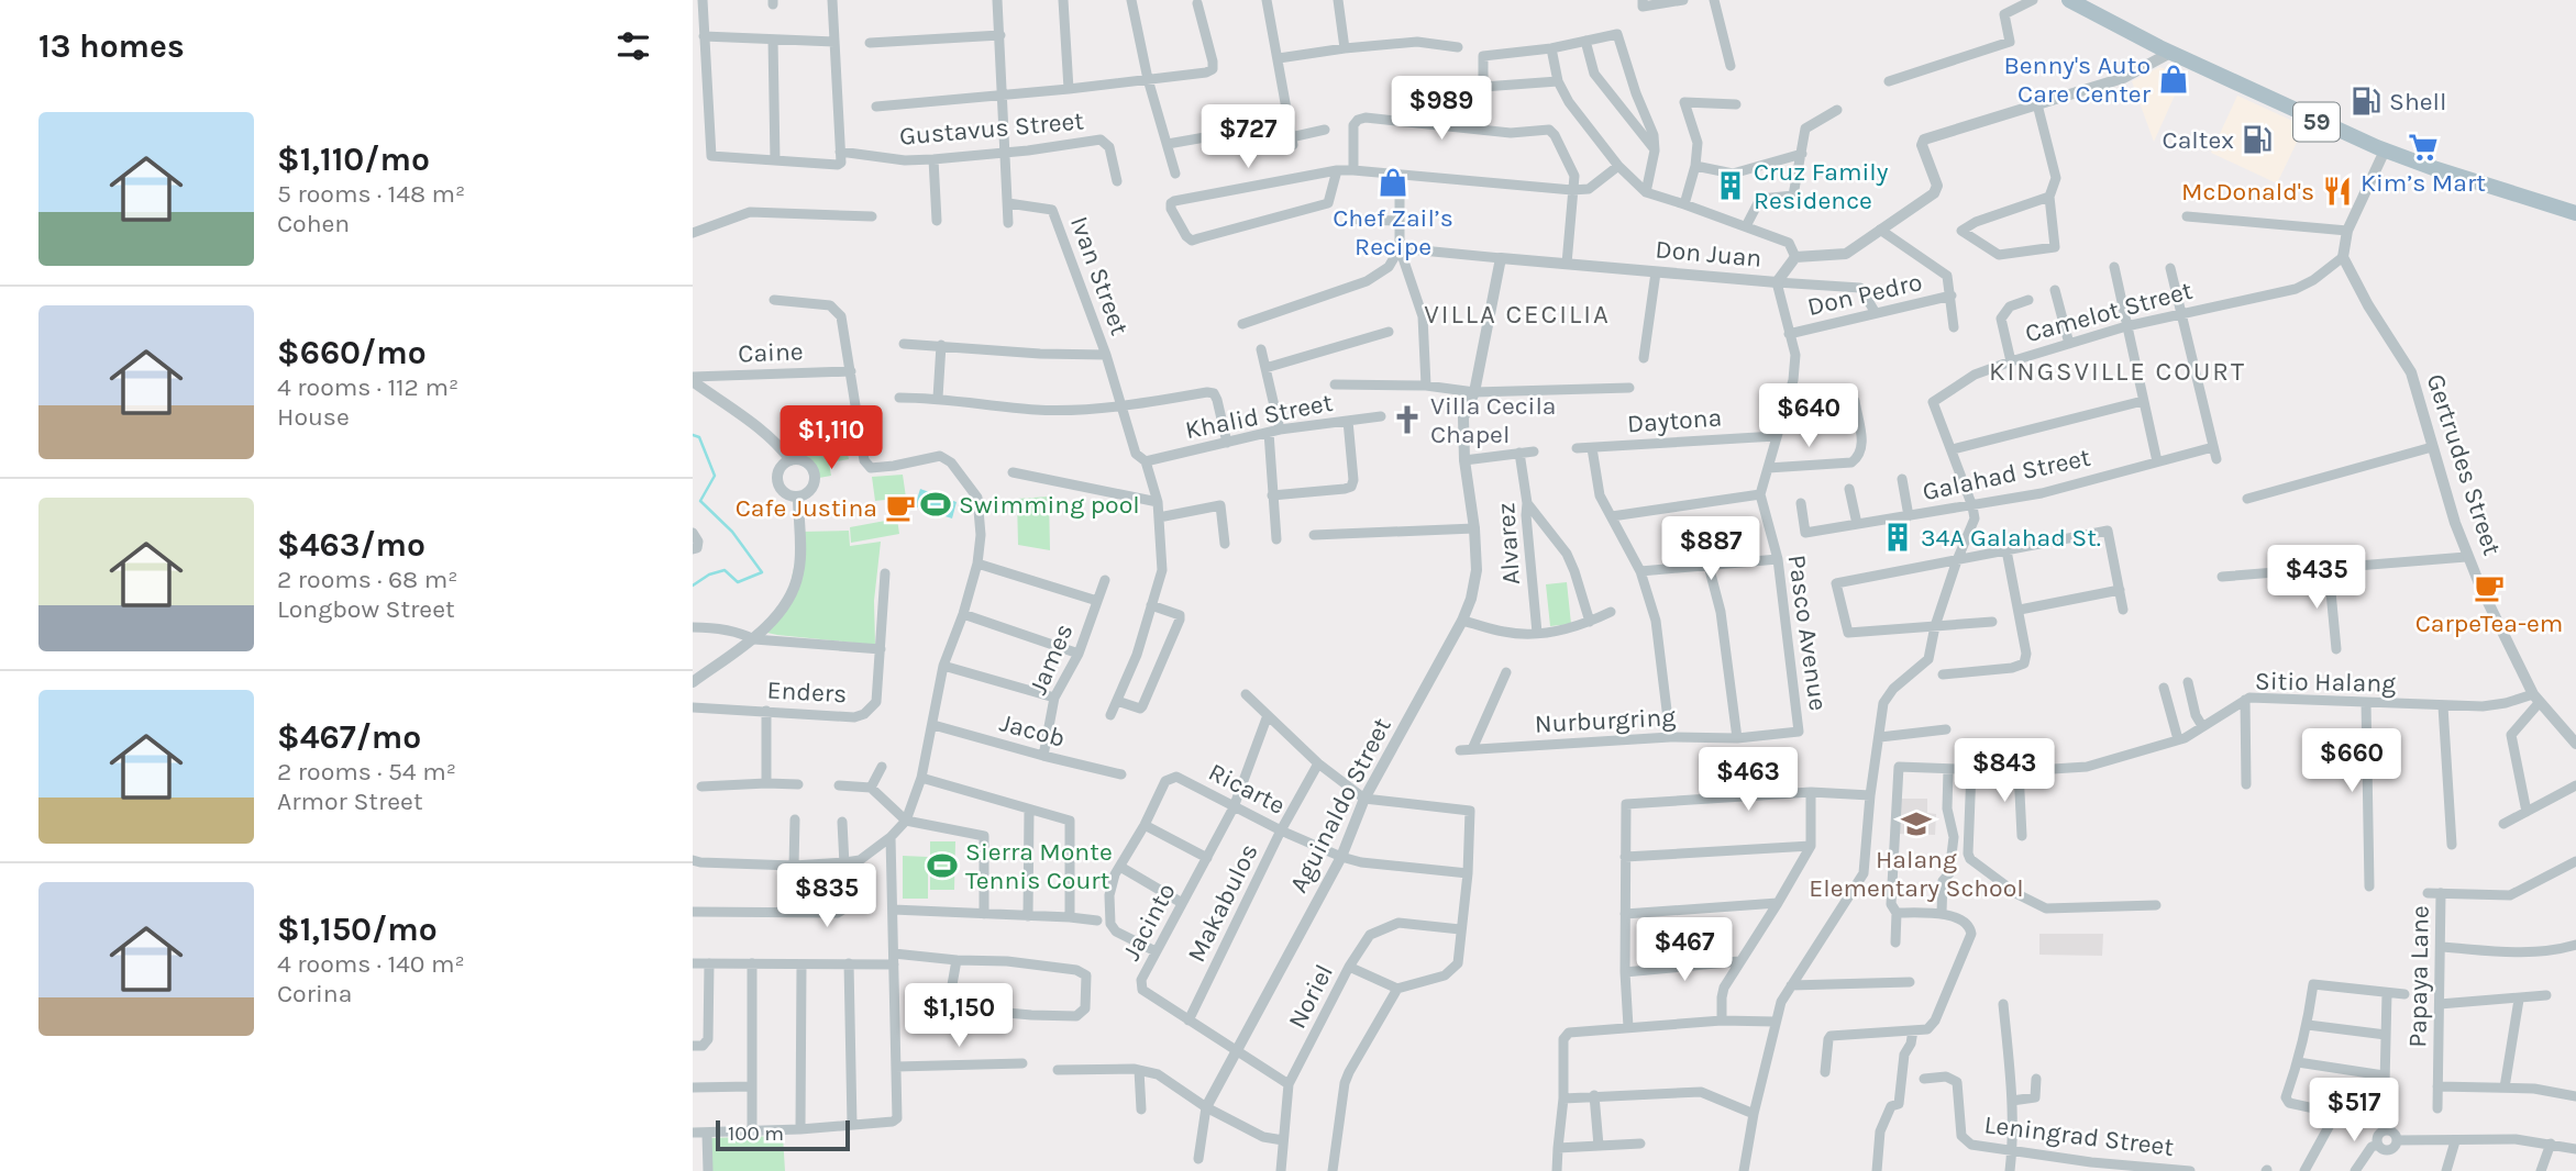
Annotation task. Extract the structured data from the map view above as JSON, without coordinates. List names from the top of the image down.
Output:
{
  "streets": {
    "main road": ["59"],
    "street": [
      "Gustavus Street",
      "Don Juan",
      "Ivan Street",
      "Don Pedro",
      "Camelot Street",
      "Caine",
      "Khalid Street",
      "Daytona",
      "Gertrudes Street",
      "Galahad Street",
      "Alvarez",
      "Pasco Avenue",
      "James",
      "Sitio Halang",
      "Enders",
      "Nurburgring",
      "Jacob",
      "Ricarte",
      "Aguinaldo Street",
      "Makabulos",
      "Jacinto",
      "Papaya Lane",
      "Noriel",
      "Leningrad Street"
    ]
  },
  "crossings": [
    ["59", "Don Juan"],
    ["Don Juan", "Aguinaldo Street"],
    ["Camelot Street", "Gertrudes Street"],
    ["Camelot Street", "Galahad Street"],
    ["Gertrudes Street", "Sitio Halang"],
    ["Pasco Avenue", "Nurburgring"],
    ["James", "Jacob"],
    ["Ricarte", "Aguinaldo Street"],
    ["Ricarte", "Makabulos"],
    ["Ricarte", "Jacinto"],
    ["Aguinaldo Street", "Jacinto"],
    ["Makabulos", "Jacinto"],
    ["Jacinto", "Noriel"]
  ],
  "districts": ["VILLA CECILIA", "KINGSVILLE COURT"],
  "places": {
    "shop": ["Benny's Auto Care Center", "Chef Zail’s Recipe"],
    "fuel station": ["Shell", "Caltex"],
    "supermarket": ["Kim’s Mart"],
    "building": ["Cruz Family Residence", "34A Galahad St."],
    "restaurant": ["McDonald's"],
    "church": ["Villa Cecila Chapel"],
    "sports": ["Swimming pool", "Sierra Monte Tennis Court"],
    "cafe": ["Cafe Justina", "CarpeTea-em"],
    "school or university": ["Halang Elementary School"]
  },
  "scale_bar": "100 m",
  "page": {
    "heading": "13 homes",
    "price": [
      "$989",
      "$727",
      "$640",
      "$1,110",
      "$887",
      "$435",
      "$660",
      "$843",
      "$463",
      "$835",
      "$467",
      "$1,150",
      "$517"
    ],
    "list": [
      {
        "name": "$1,110/mo",
        "note": "5 rooms · 148 m² · Cohen"
      },
      {
        "name": "$660/mo",
        "note": "4 rooms · 112 m² · House"
      },
      {
        "name": "$463/mo",
        "note": "2 rooms · 68 m² · Longbow Street"
      },
      {
        "name": "$467/mo",
        "note": "2 rooms · 54 m² · Armor Street"
      },
      {
        "name": "$1,150/mo",
        "note": "4 rooms · 140 m² · Corina"
      }
    ],
    "scale": "100 m"
  }
}
